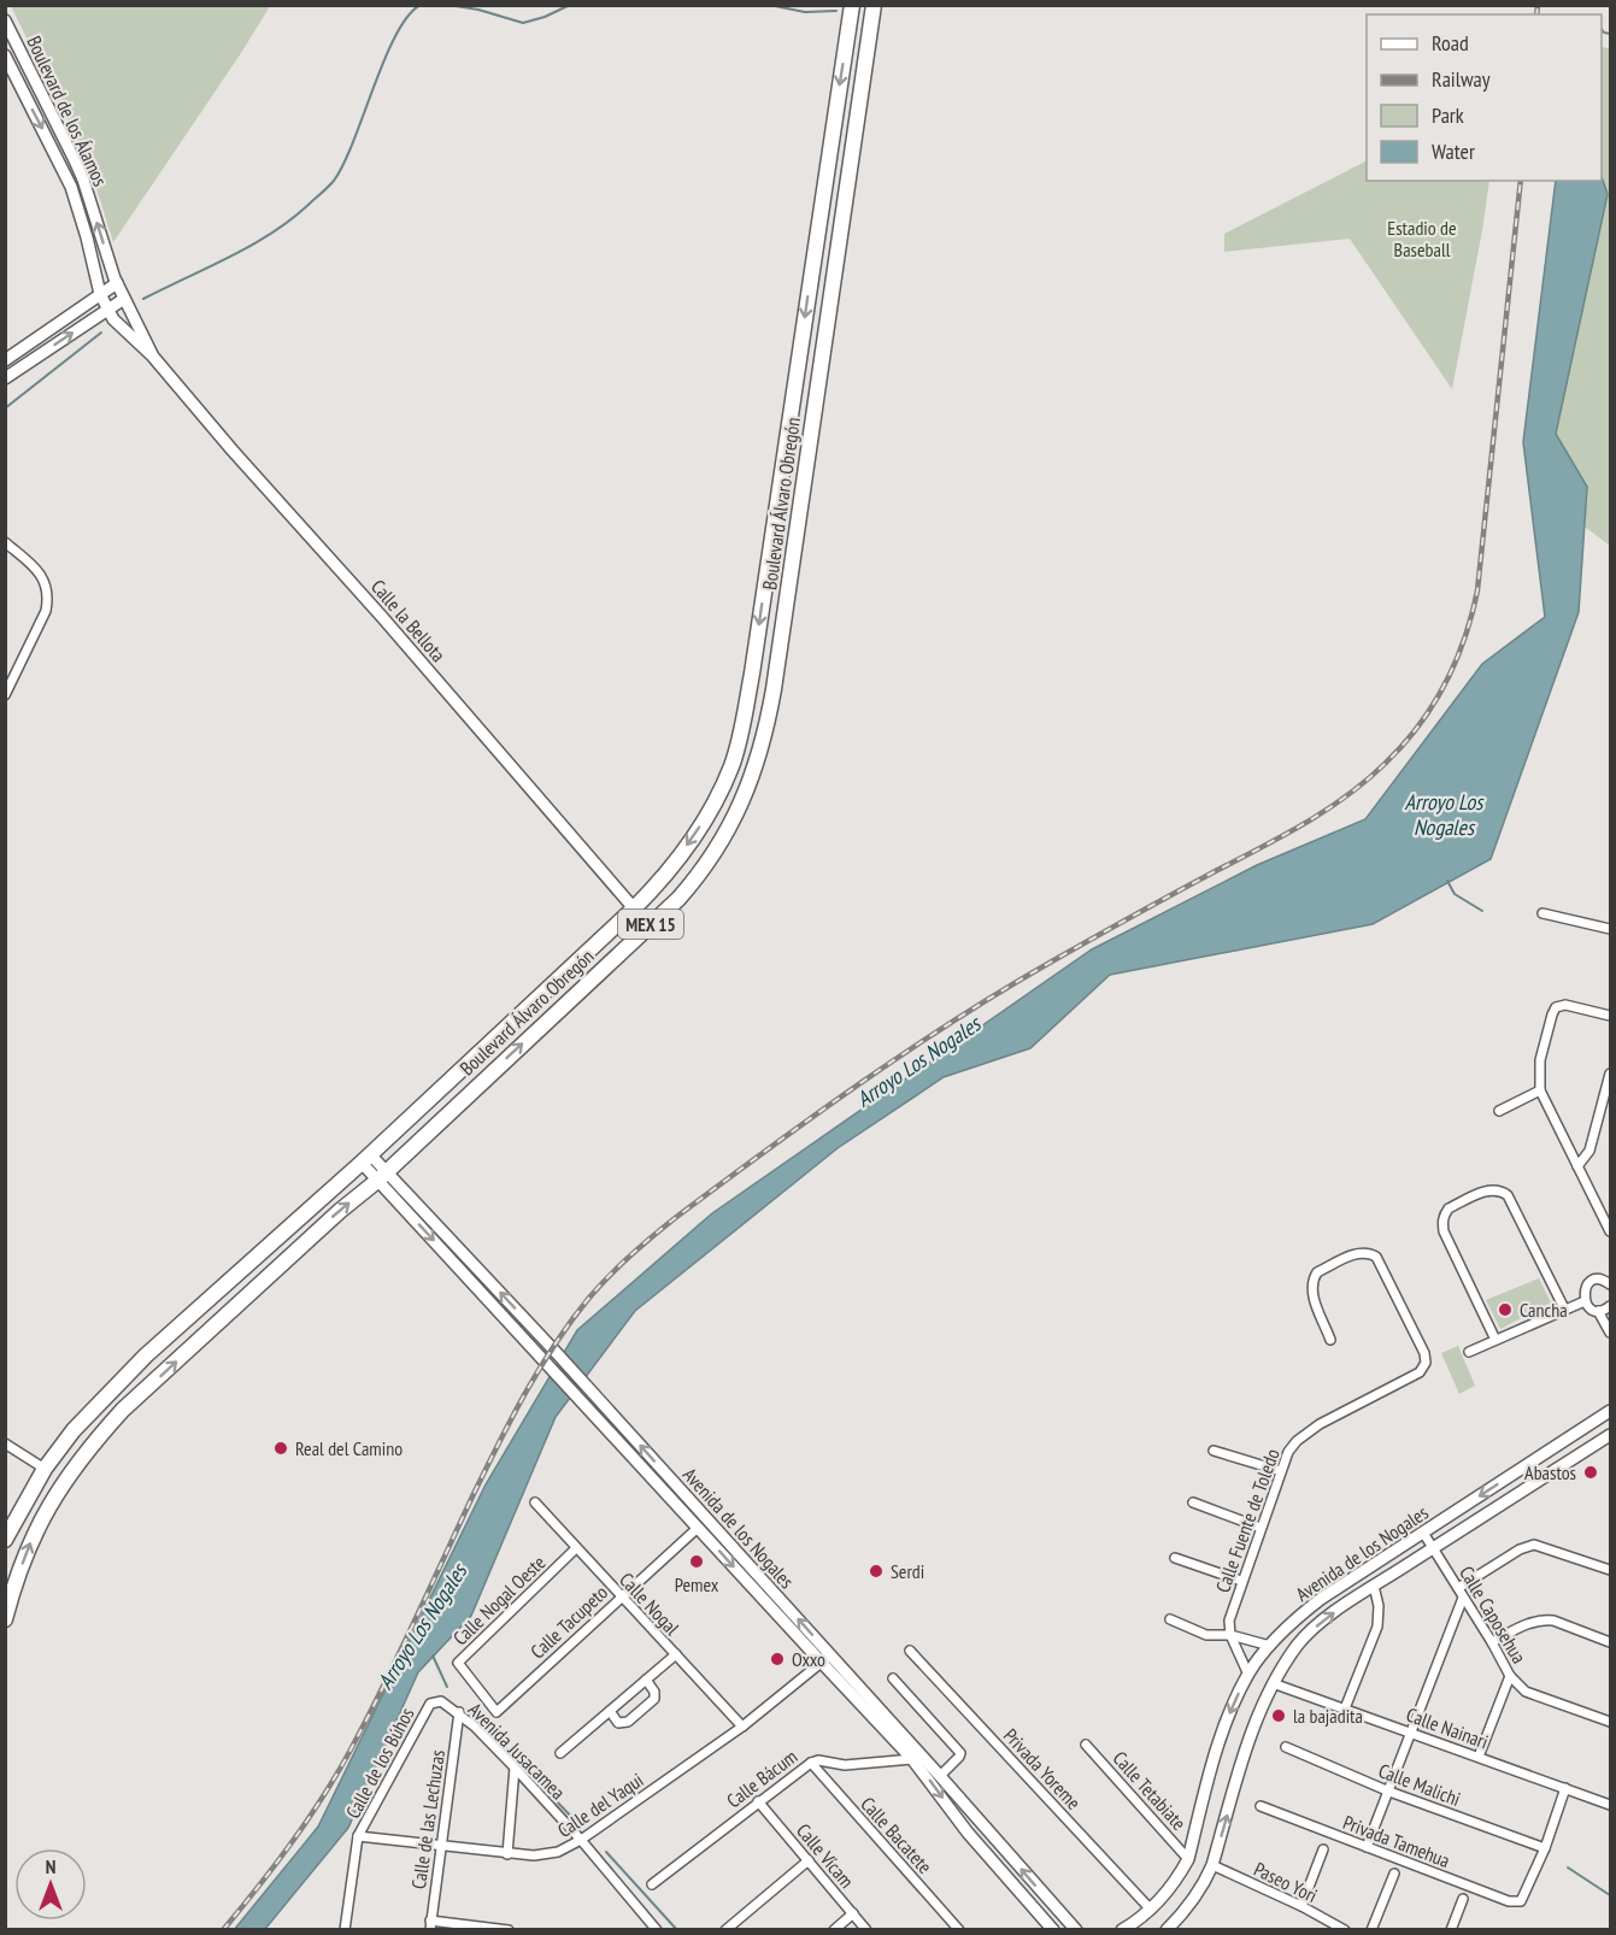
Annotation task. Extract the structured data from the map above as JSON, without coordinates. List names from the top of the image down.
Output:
{
  "streets": {
    "highway": ["Boulevard Álvaro Obregón", "MEX 15"],
    "main road": ["Boulevard de los Álamos", "Calle la Bellota", "Avenida de los Nogales"],
    "street": [
      "Calle Fuente de Toledo",
      "Calle Nogal Oeste",
      "Calle Nogal",
      "Calle Caposehua",
      "Calle Tacupeto",
      "Calle Nainari",
      "Avenida Jusacamea",
      "Calle de los Búhos",
      "Privada Yoreme",
      "Calle Bácum",
      "Calle Malichi",
      "Calle Tetabiate",
      "Calle del Yaqui",
      "Calle de las Lechuzas",
      "Calle Bacatete",
      "Privada Tamehua",
      "Calle Vícam",
      "Paseo Yori"
    ]
  },
  "crossings": [
    ["Boulevard de los Álamos", "Calle la Bellota"],
    ["Boulevard Álvaro Obregón", "Calle la Bellota"],
    ["Boulevard Álvaro Obregón", "Avenida de los Nogales"],
    ["Calle Fuente de Toledo", "Avenida de los Nogales"],
    ["Avenida de los Nogales", "Calle Caposehua"],
    ["Avenida de los Nogales", "Calle Tacupeto"],
    ["Avenida de los Nogales", "Calle Nainari"],
    ["Avenida de los Nogales", "Privada Yoreme"],
    ["Avenida de los Nogales", "Calle Bácum"],
    ["Avenida de los Nogales", "Calle Tetabiate"],
    ["Avenida de los Nogales", "Calle del Yaqui"],
    ["Avenida de los Nogales", "Paseo Yori"],
    ["Calle Nogal Oeste", "Calle Nogal"],
    ["Calle Nogal Oeste", "Calle Tacupeto"],
    ["Calle Nogal", "Calle Tacupeto"],
    ["Calle Nogal", "Calle del Yaqui"],
    ["Avenida Jusacamea", "Calle de los Búhos"],
    ["Avenida Jusacamea", "Calle del Yaqui"],
    ["Avenida Jusacamea", "Calle de las Lechuzas"],
    ["Calle de los Búhos", "Calle del Yaqui"],
    ["Calle Bácum", "Calle Bacatete"],
    ["Calle Bácum", "Calle Vícam"],
    ["Calle Malichi", "Privada Tamehua"],
    ["Calle del Yaqui", "Calle de las Lechuzas"]
  ],
  "water": ["Arroyo Los Nogales"],
  "parks": ["Estadio de Baseball"],
  "places": [
    "Cancha",
    "Real del Camino",
    "Abastos",
    "Pemex",
    "Serdi",
    "Oxxo",
    "la bajadita"
  ],
  "legend": [
    "Road",
    "Railway",
    "Park",
    "Water"
  ],
  "north": "top"
}
